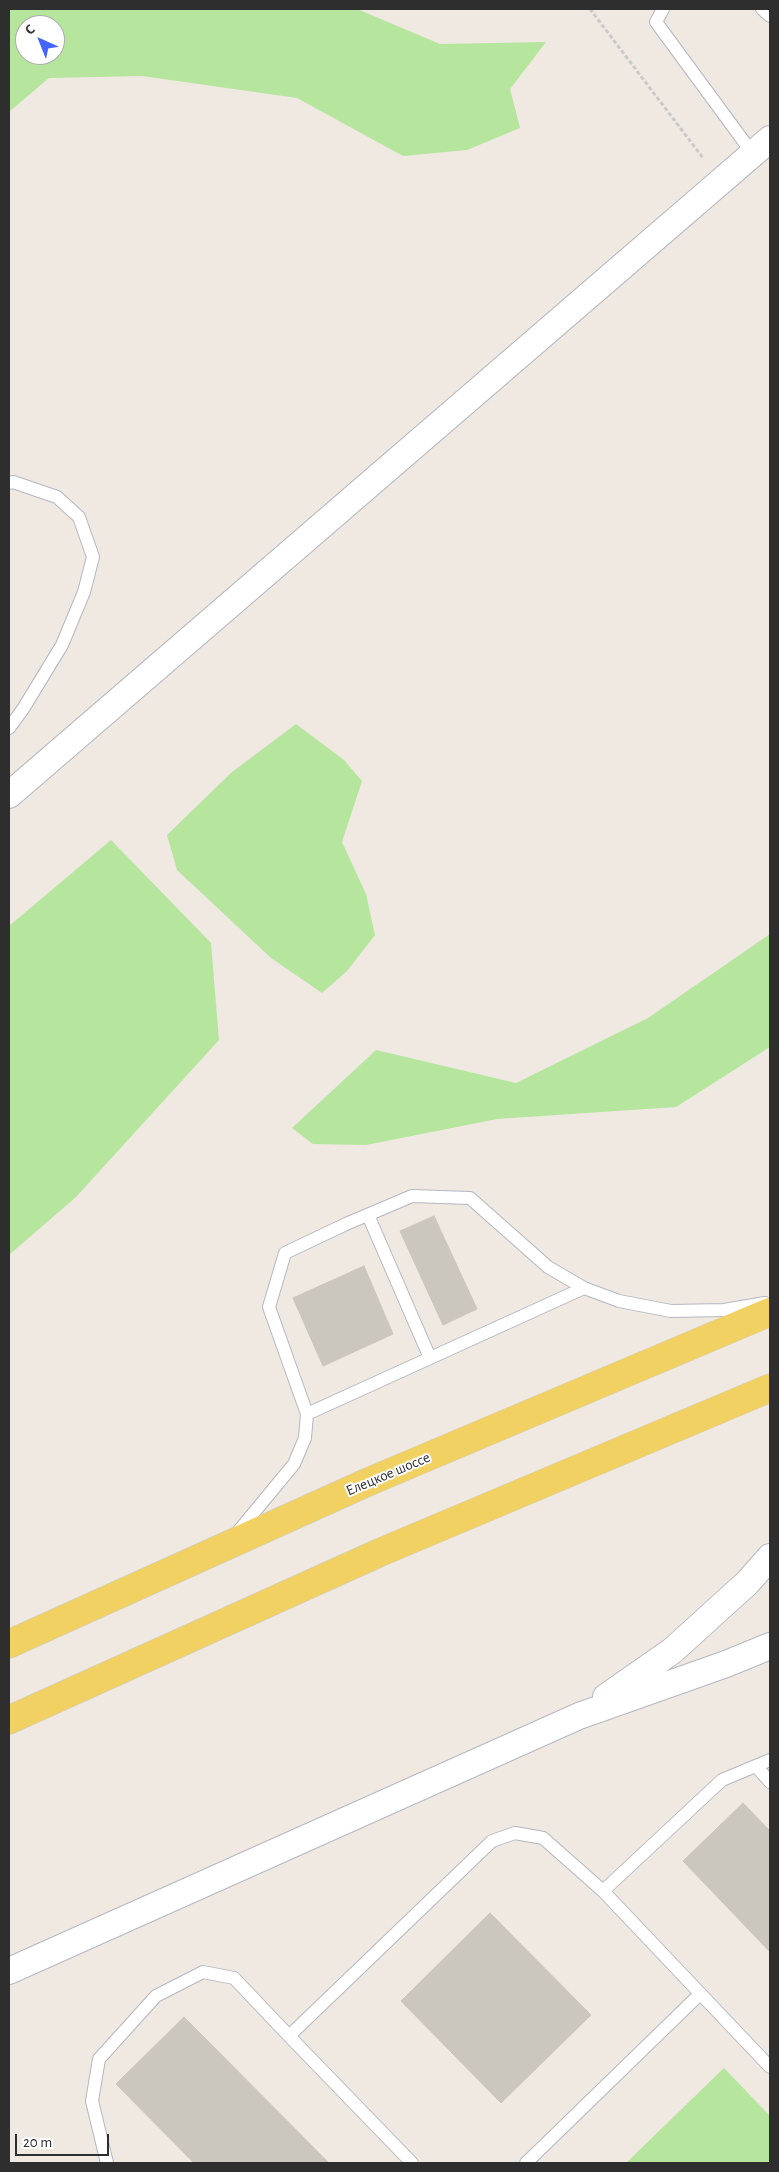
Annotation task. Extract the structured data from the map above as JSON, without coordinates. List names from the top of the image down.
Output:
{
  "streets": {
    "main road": ["Елецкое шоссе"]
  },
  "scale_bar": "20 m",
  "north": "top left"
}
